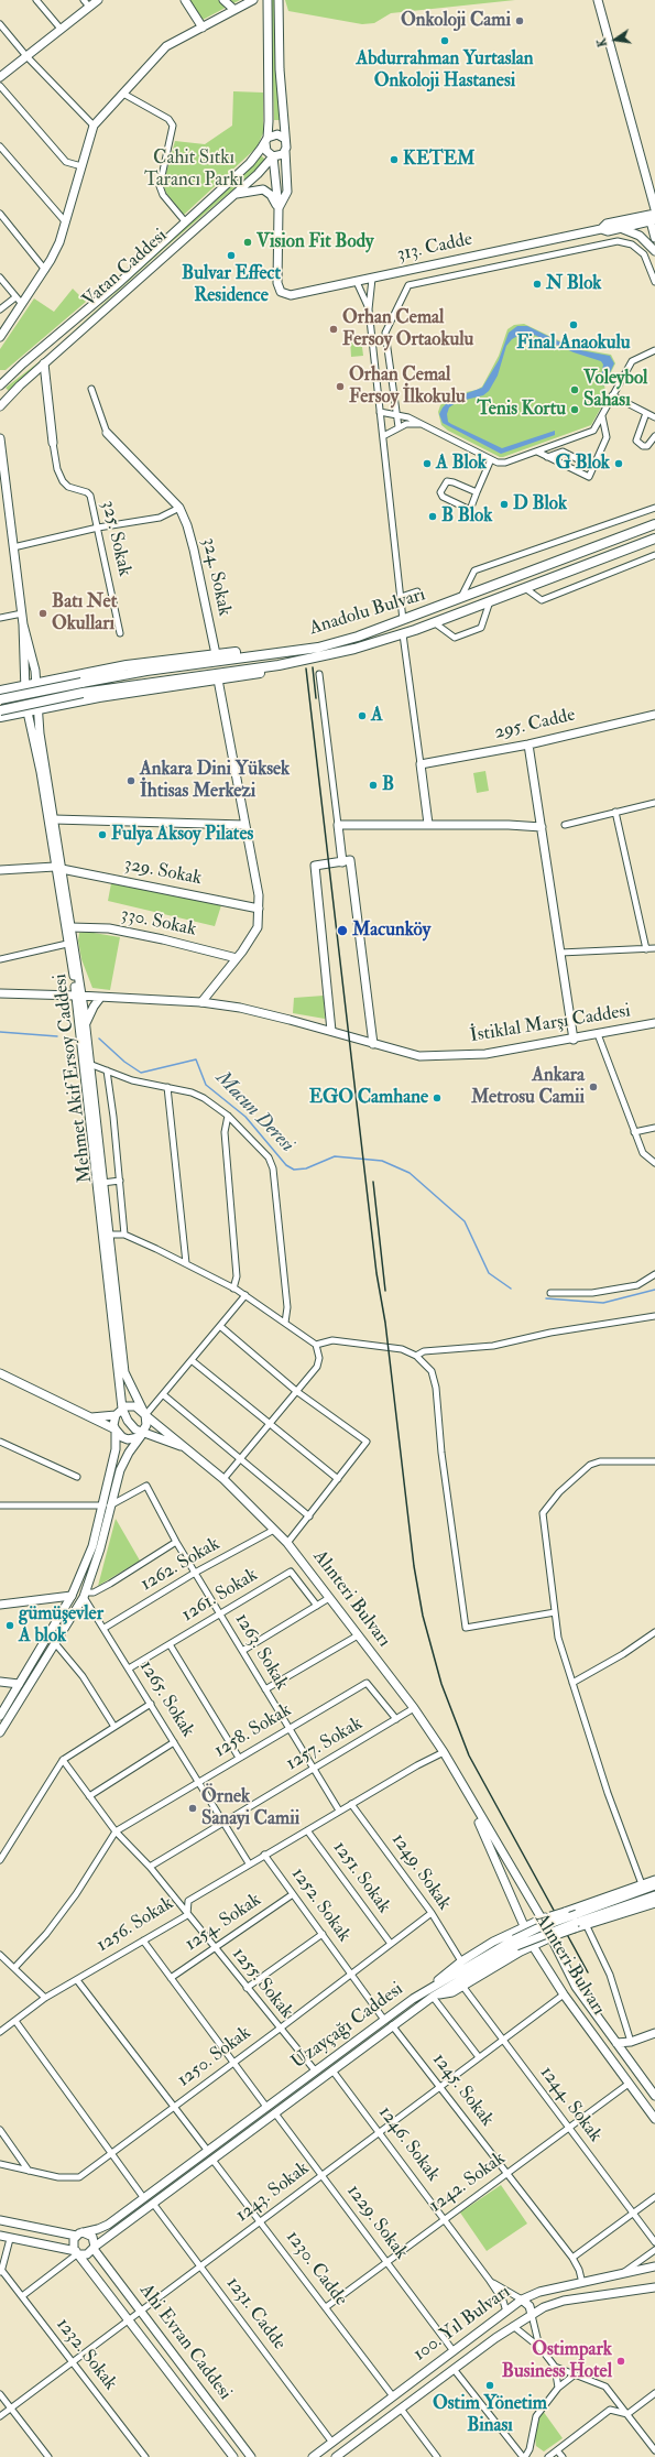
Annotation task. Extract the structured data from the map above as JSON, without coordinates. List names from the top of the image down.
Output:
{
  "streets": {
    "main road": [
      "313. Cadde",
      "Vatan Caddesi",
      "324. Sokak",
      "Anadolu Bulvarı",
      "295. Cadde",
      "329. Sokak",
      "330. Sokak",
      "İstiklal Marşı Caddesi",
      "Mehmet Akif Ersoy Caddesi",
      "Alınteri Bulvarı",
      "Uzayçağı Caddesi",
      "100. Yıl Bulvarı",
      "Ahi Evran Caddesi"
    ],
    "street": [
      "325. Sokak",
      "1262. Sokak",
      "1261. Sokak",
      "1263. Sokak",
      "1265. Sokak",
      "1258. Sokak",
      "1257. Sokak",
      "1249. Sokak",
      "1251. Sokak",
      "1252. Sokak",
      "1254. Sokak",
      "1256. Sokak",
      "1255. Sokak",
      "1250. Sokak",
      "1245. Sokak",
      "1244. Sokak",
      "1246. Sokak",
      "1242. Sokak",
      "1243. Sokak",
      "1229. Sokak",
      "1230. Cadde",
      "1231. Cadde",
      "1232. Sokak"
    ]
  },
  "crossings": [
    ["313. Cadde", "Vatan Caddesi"],
    ["329. Sokak", "Mehmet Akif Ersoy Caddesi"],
    ["330. Sokak", "Mehmet Akif Ersoy Caddesi"],
    ["İstiklal Marşı Caddesi", "Mehmet Akif Ersoy Caddesi"],
    ["Mehmet Akif Ersoy Caddesi", "Alınteri Bulvarı"],
    ["1262. Sokak", "Alınteri Bulvarı"],
    ["1262. Sokak", "1263. Sokak"],
    ["1262. Sokak", "1265. Sokak"],
    ["1261. Sokak", "1263. Sokak"],
    ["1261. Sokak", "1265. Sokak"],
    ["Alınteri Bulvarı", "1257. Sokak"],
    ["Alınteri Bulvarı", "1256. Sokak"],
    ["Alınteri Bulvarı", "1242. Sokak"],
    ["Alınteri Bulvarı", "1243. Sokak"],
    ["1263. Sokak", "1258. Sokak"],
    ["1263. Sokak", "1257. Sokak"],
    ["1263. Sokak", "1256. Sokak"],
    ["1265. Sokak", "1258. Sokak"],
    ["1265. Sokak", "1257. Sokak"],
    ["1265. Sokak", "1256. Sokak"],
    ["1258. Sokak", "1257. Sokak"],
    ["1257. Sokak", "1255. Sokak"],
    ["1249. Sokak", "1256. Sokak"],
    ["1249. Sokak", "1250. Sokak"],
    ["1251. Sokak", "1256. Sokak"],
    ["1251. Sokak", "1250. Sokak"],
    ["1252. Sokak", "1254. Sokak"],
    ["1252. Sokak", "1256. Sokak"],
    ["1252. Sokak", "Uzayçağı Caddesi"],
    ["1252. Sokak", "1250. Sokak"],
    ["1254. Sokak", "1255. Sokak"],
    ["1256. Sokak", "1255. Sokak"],
    ["1255. Sokak", "Uzayçağı Caddesi"],
    ["1255. Sokak", "1250. Sokak"],
    ["Uzayçağı Caddesi", "1245. Sokak"],
    ["Uzayçağı Caddesi", "1246. Sokak"],
    ["Uzayçağı Caddesi", "1229. Sokak"],
    ["Uzayçağı Caddesi", "1230. Cadde"],
    ["Uzayçağı Caddesi", "1231. Cadde"],
    ["Uzayçağı Caddesi", "Ahi Evran Caddesi"],
    ["1245. Sokak", "1242. Sokak"],
    ["1245. Sokak", "1243. Sokak"],
    ["1245. Sokak", "100. Yıl Bulvarı"],
    ["1244. Sokak", "1242. Sokak"],
    ["1244. Sokak", "1243. Sokak"],
    ["1246. Sokak", "1242. Sokak"],
    ["1246. Sokak", "1243. Sokak"],
    ["1246. Sokak", "100. Yıl Bulvarı"],
    ["1242. Sokak", "1229. Sokak"],
    ["1242. Sokak", "1230. Cadde"],
    ["1243. Sokak", "1229. Sokak"],
    ["1243. Sokak", "1230. Cadde"],
    ["1243. Sokak", "1231. Cadde"],
    ["1243. Sokak", "Ahi Evran Caddesi"],
    ["1243. Sokak", "1232. Sokak"],
    ["1229. Sokak", "100. Yıl Bulvarı"],
    ["1230. Cadde", "100. Yıl Bulvarı"],
    ["1231. Cadde", "100. Yıl Bulvarı"]
  ],
  "water": ["Macun Deresi"],
  "parks": ["Cahit Sıtkı Tarancı Parkı"],
  "places": [
    "Onkoloji Cami",
    "Abdurrahman Yurtaslan Onkoloji Hastanesi",
    "KETEM",
    "Vision Fit Body",
    "Bulvar Effect Residence",
    "N Blok",
    "Final Anaokulu",
    "Orhan Cemal Fersoy Ortaokulu",
    "Orhan Cemal Fersoy İlkokulu",
    "Voleybol Sahası",
    "Tenis Kortu",
    "A Blok",
    "G Blok",
    "D Blok",
    "B Blok",
    "Batı Net Okulları",
    "A",
    "Ankara Dini Yüksek İhtisas Merkezi",
    "B",
    "Fulya Aksoy Pilates",
    "Macunköy",
    "Ankara Metrosu Camii",
    "EGO Camhane",
    "gümüşevler A blok",
    "Örnek Sanayi Camii",
    "Ostimpark Business Hotel",
    "Ostim Yönetim Binası"
  ],
  "north": "left"
}
